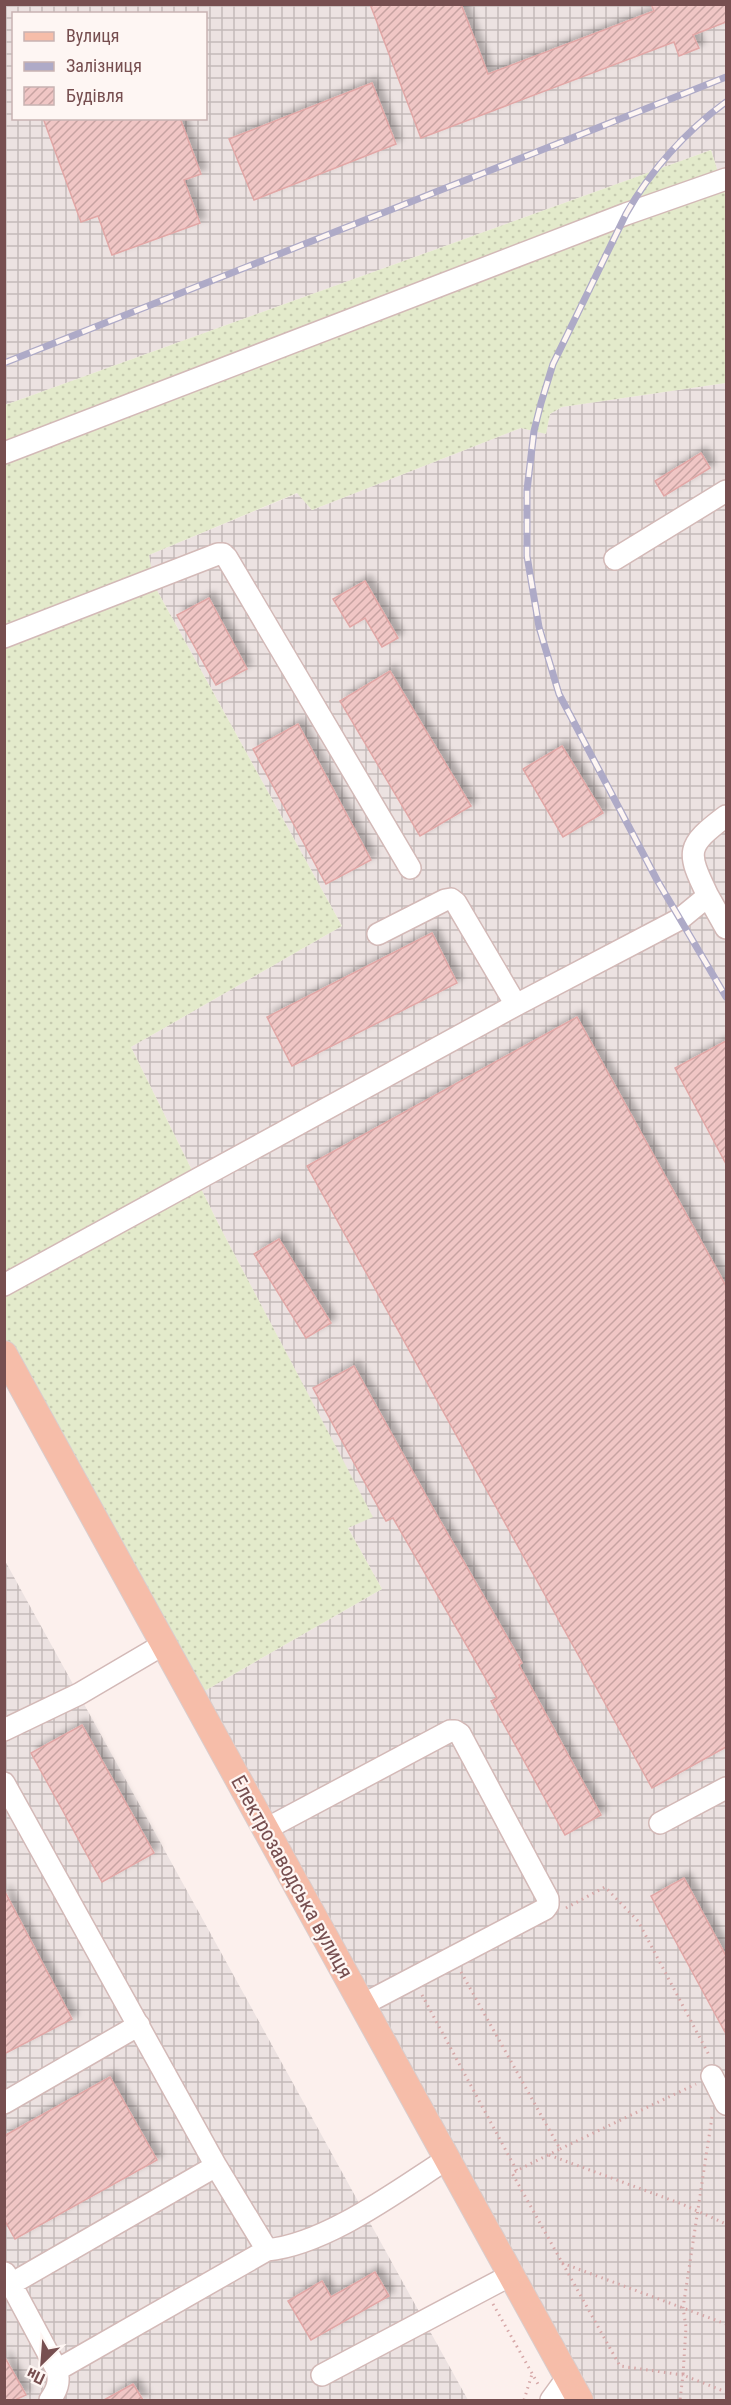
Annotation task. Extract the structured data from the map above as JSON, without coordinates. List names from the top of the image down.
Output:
{
  "streets": {
    "main road": ["Електрозаводська вулиця"]
  },
  "legend": ["Вулиця", "Залізниця", "Будівля"],
  "north": "bottom left"
}
